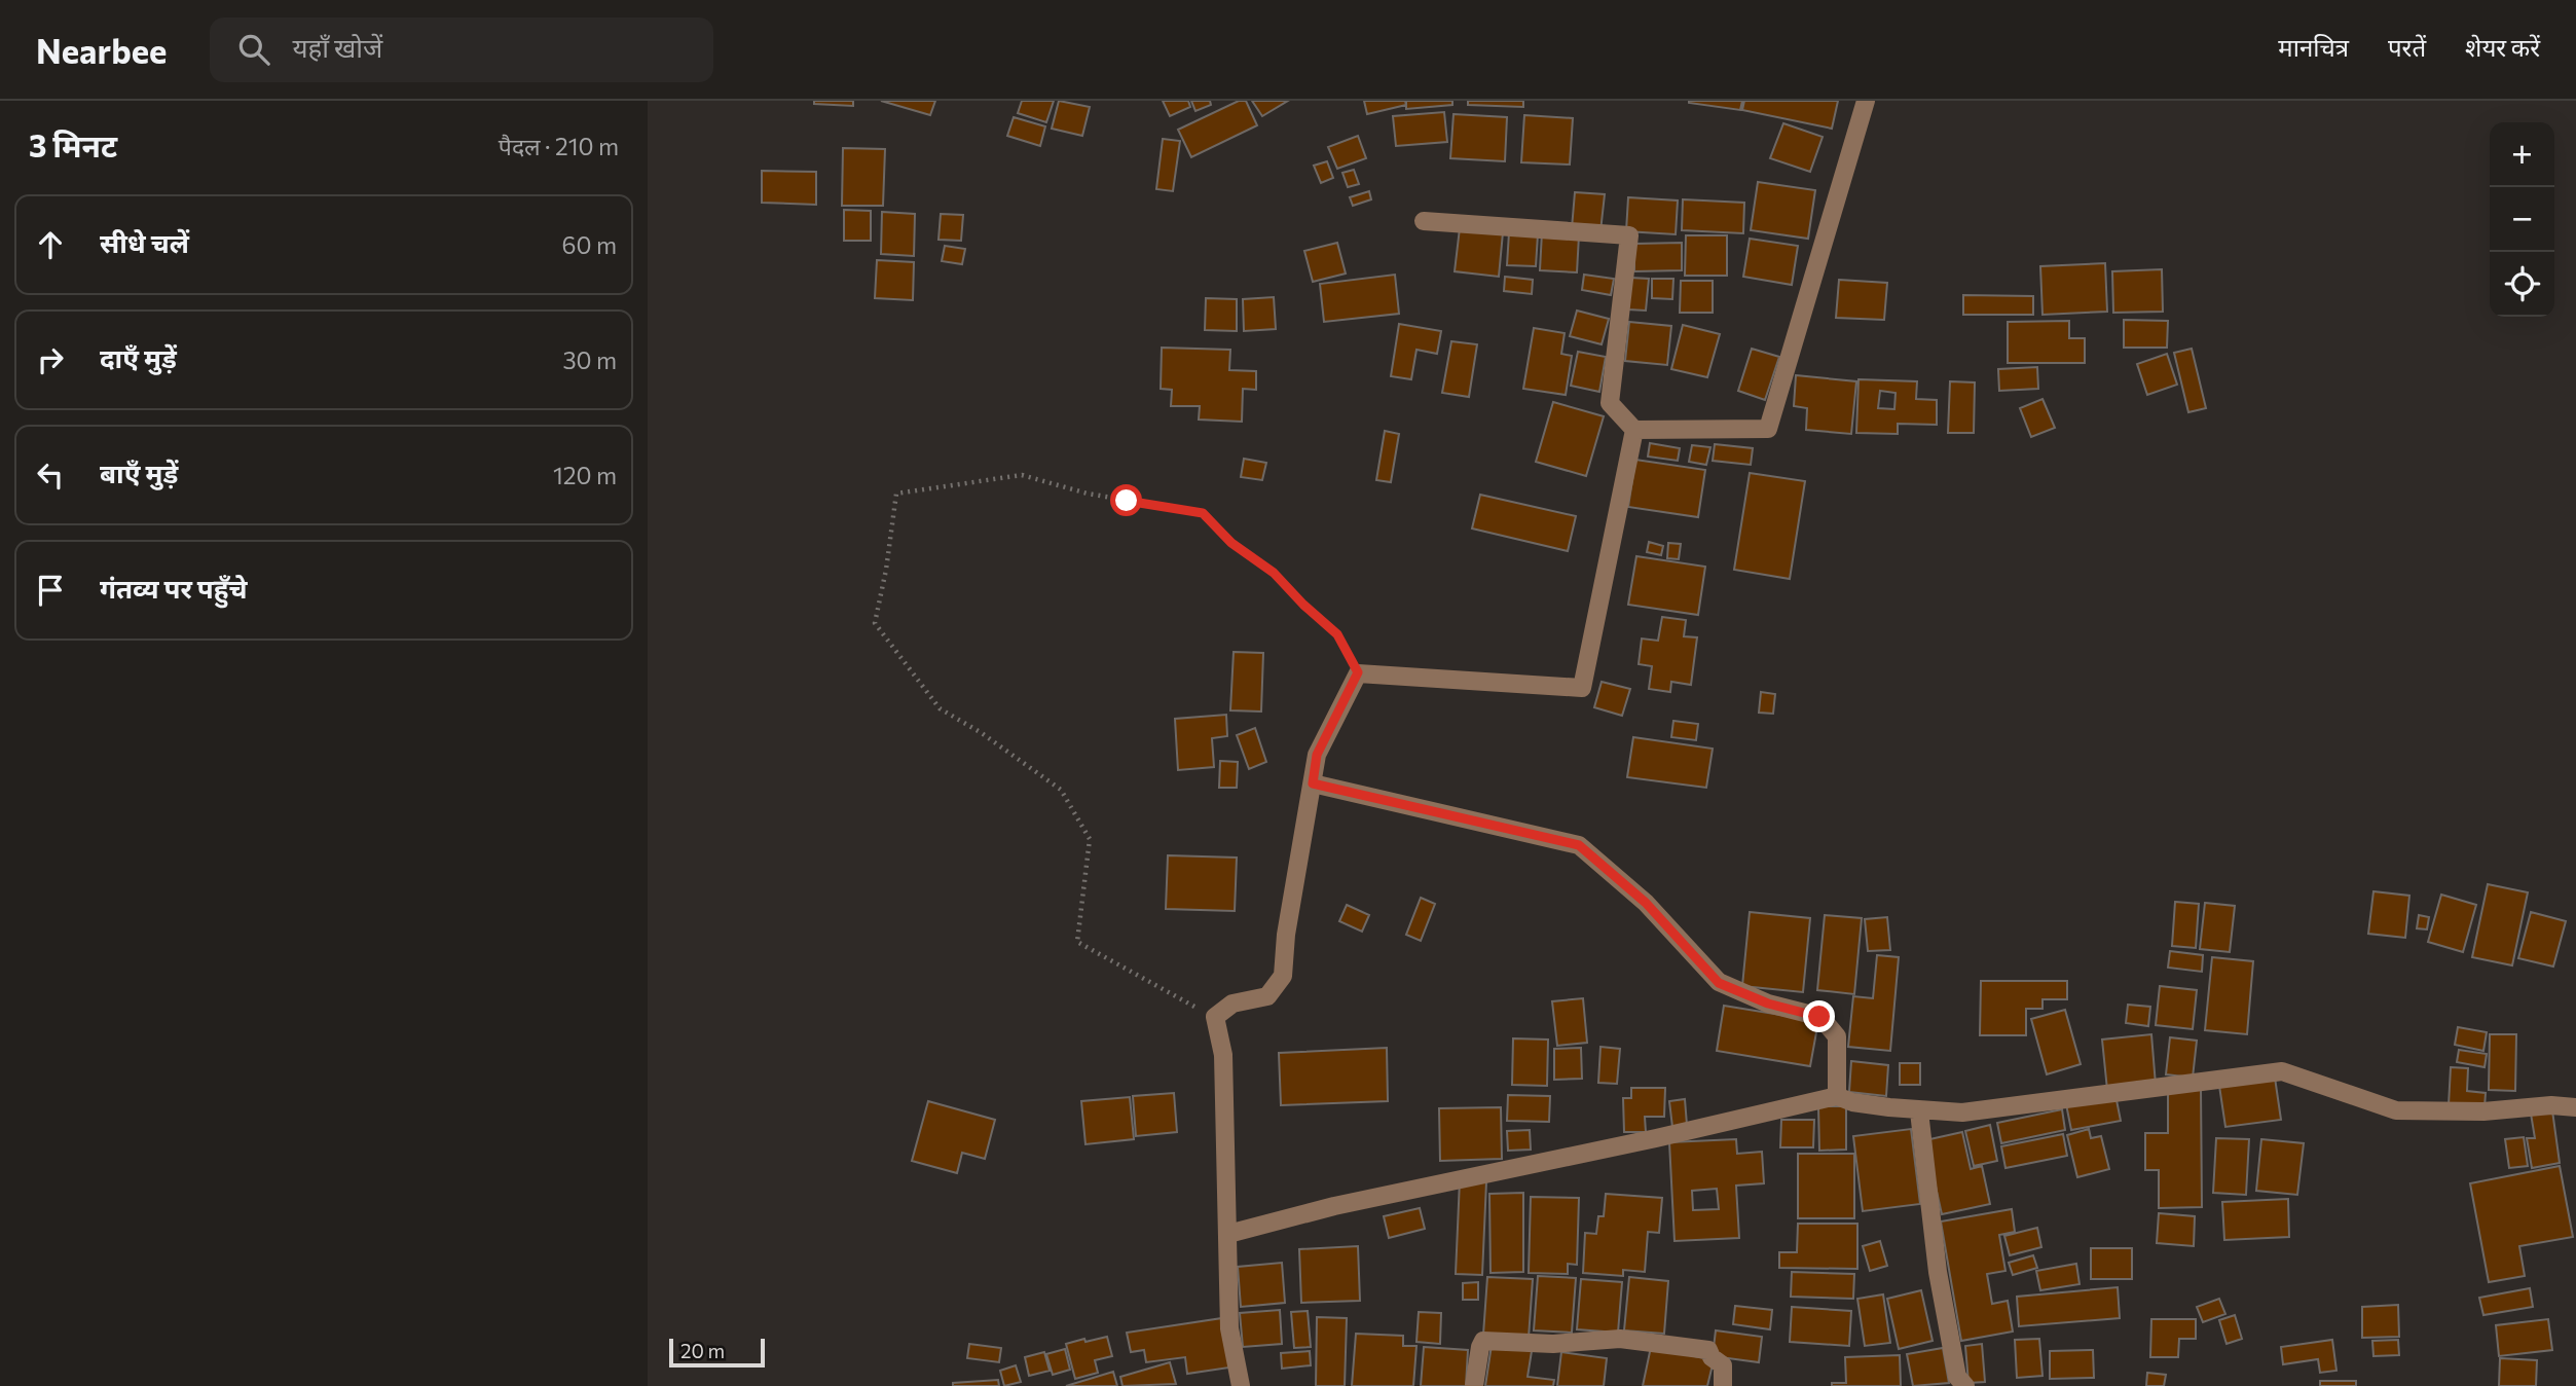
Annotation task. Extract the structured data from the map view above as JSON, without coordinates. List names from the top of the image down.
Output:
{
  "scale_bar": "20 m",
  "page": {
    "header": "Nearbee",
    "search": "यहाँ खोजें",
    "nav": ["मानचित्र", "परतें", "शेयर करें"],
    "heading": ["3 मिनट", "पैदल · 210 m"],
    "map_buttons": ["+", "−"],
    "list": [
      ["सीधे चलें", "60 m"],
      ["दाएँ मुड़ें", "30 m"],
      ["बाएँ मुड़ें", "120 m"],
      "गंतव्य पर पहुँचे"
    ],
    "scale": "20 m"
  }
}
